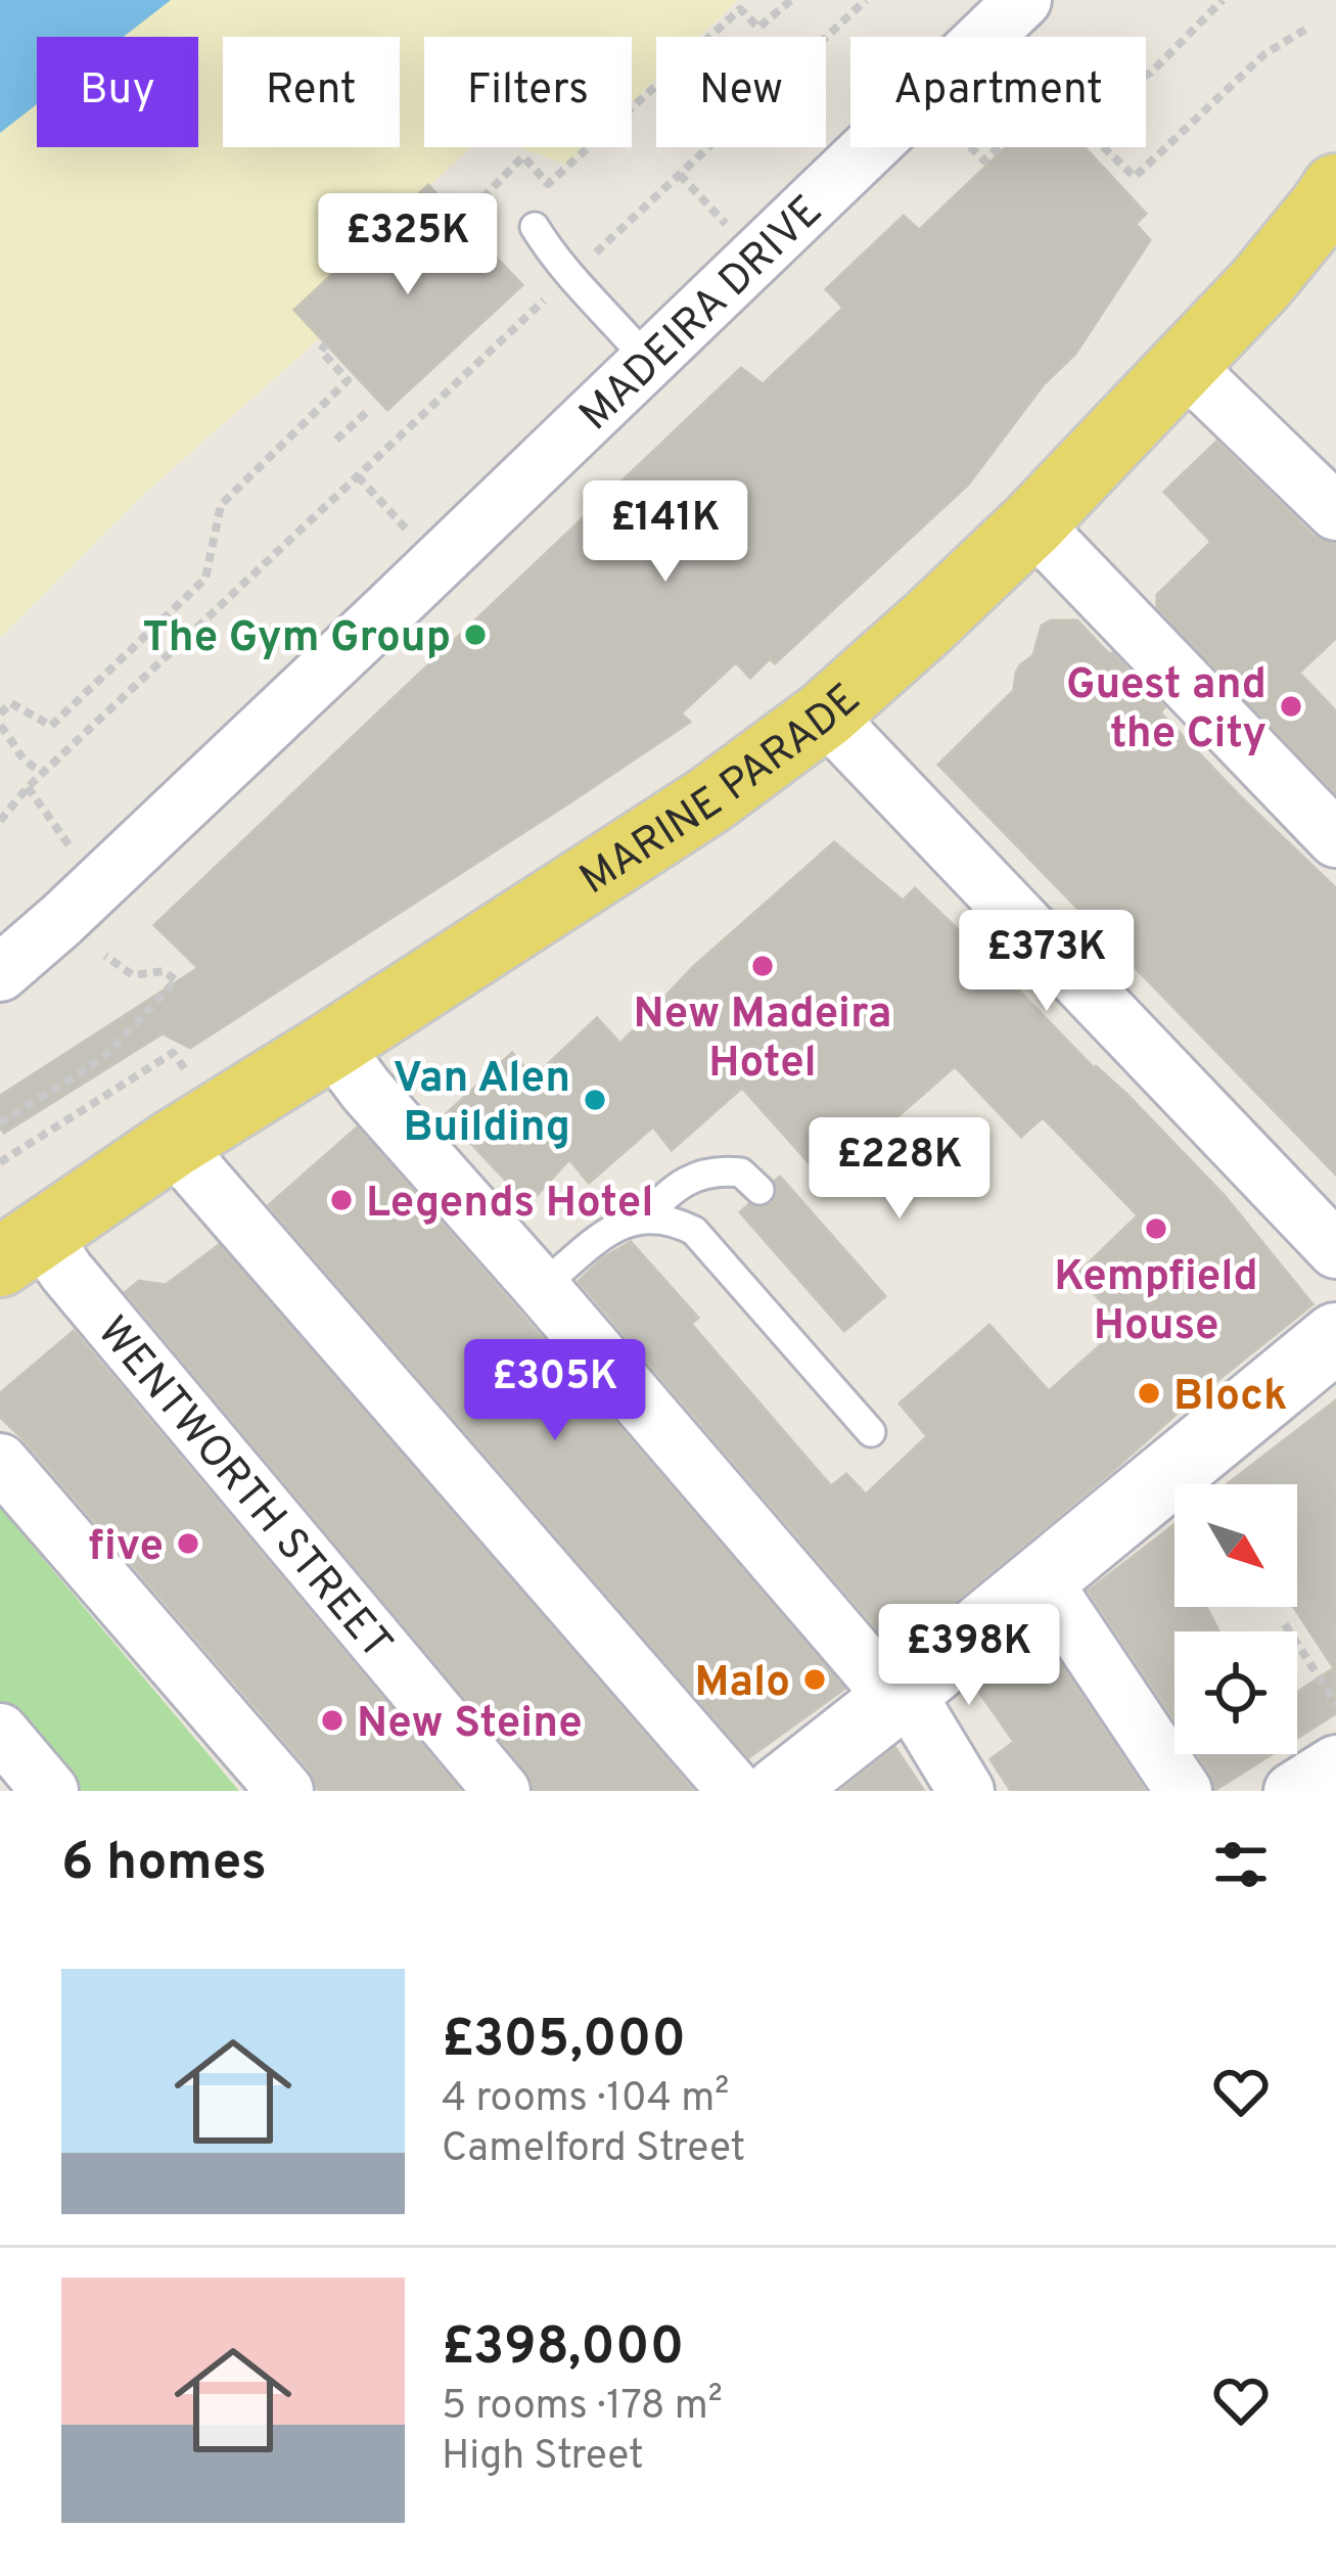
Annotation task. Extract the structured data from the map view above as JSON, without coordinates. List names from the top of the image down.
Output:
{
  "streets": {
    "main road": ["MARINE PARADE"],
    "street": ["MADEIRA DRIVE", "WENTWORTH STREET"]
  },
  "crossings": [
    ["MARINE PARADE", "WENTWORTH STREET"]
  ],
  "places": [
    "The Gym Group",
    "Guest and the City",
    "New Madeira Hotel",
    "Van Alen Building",
    "Legends Hotel",
    "Kempfield House",
    "Block",
    "five",
    "Malo",
    "New Steine"
  ],
  "north": "bottom right",
  "page": {
    "chip": [
      "Buy",
      "Rent",
      "Filters",
      "New",
      "Apartment"
    ],
    "price": [
      "£325K",
      "£141K",
      "£373K",
      "£228K",
      "£305K",
      "£398K"
    ],
    "heading": "6 homes",
    "list": [
      {
        "name": "£305,000",
        "note": "4 rooms · 104 m² · Camelford Street"
      },
      {
        "name": "£398,000",
        "note": "5 rooms · 178 m² · High Street"
      }
    ]
  }
}
